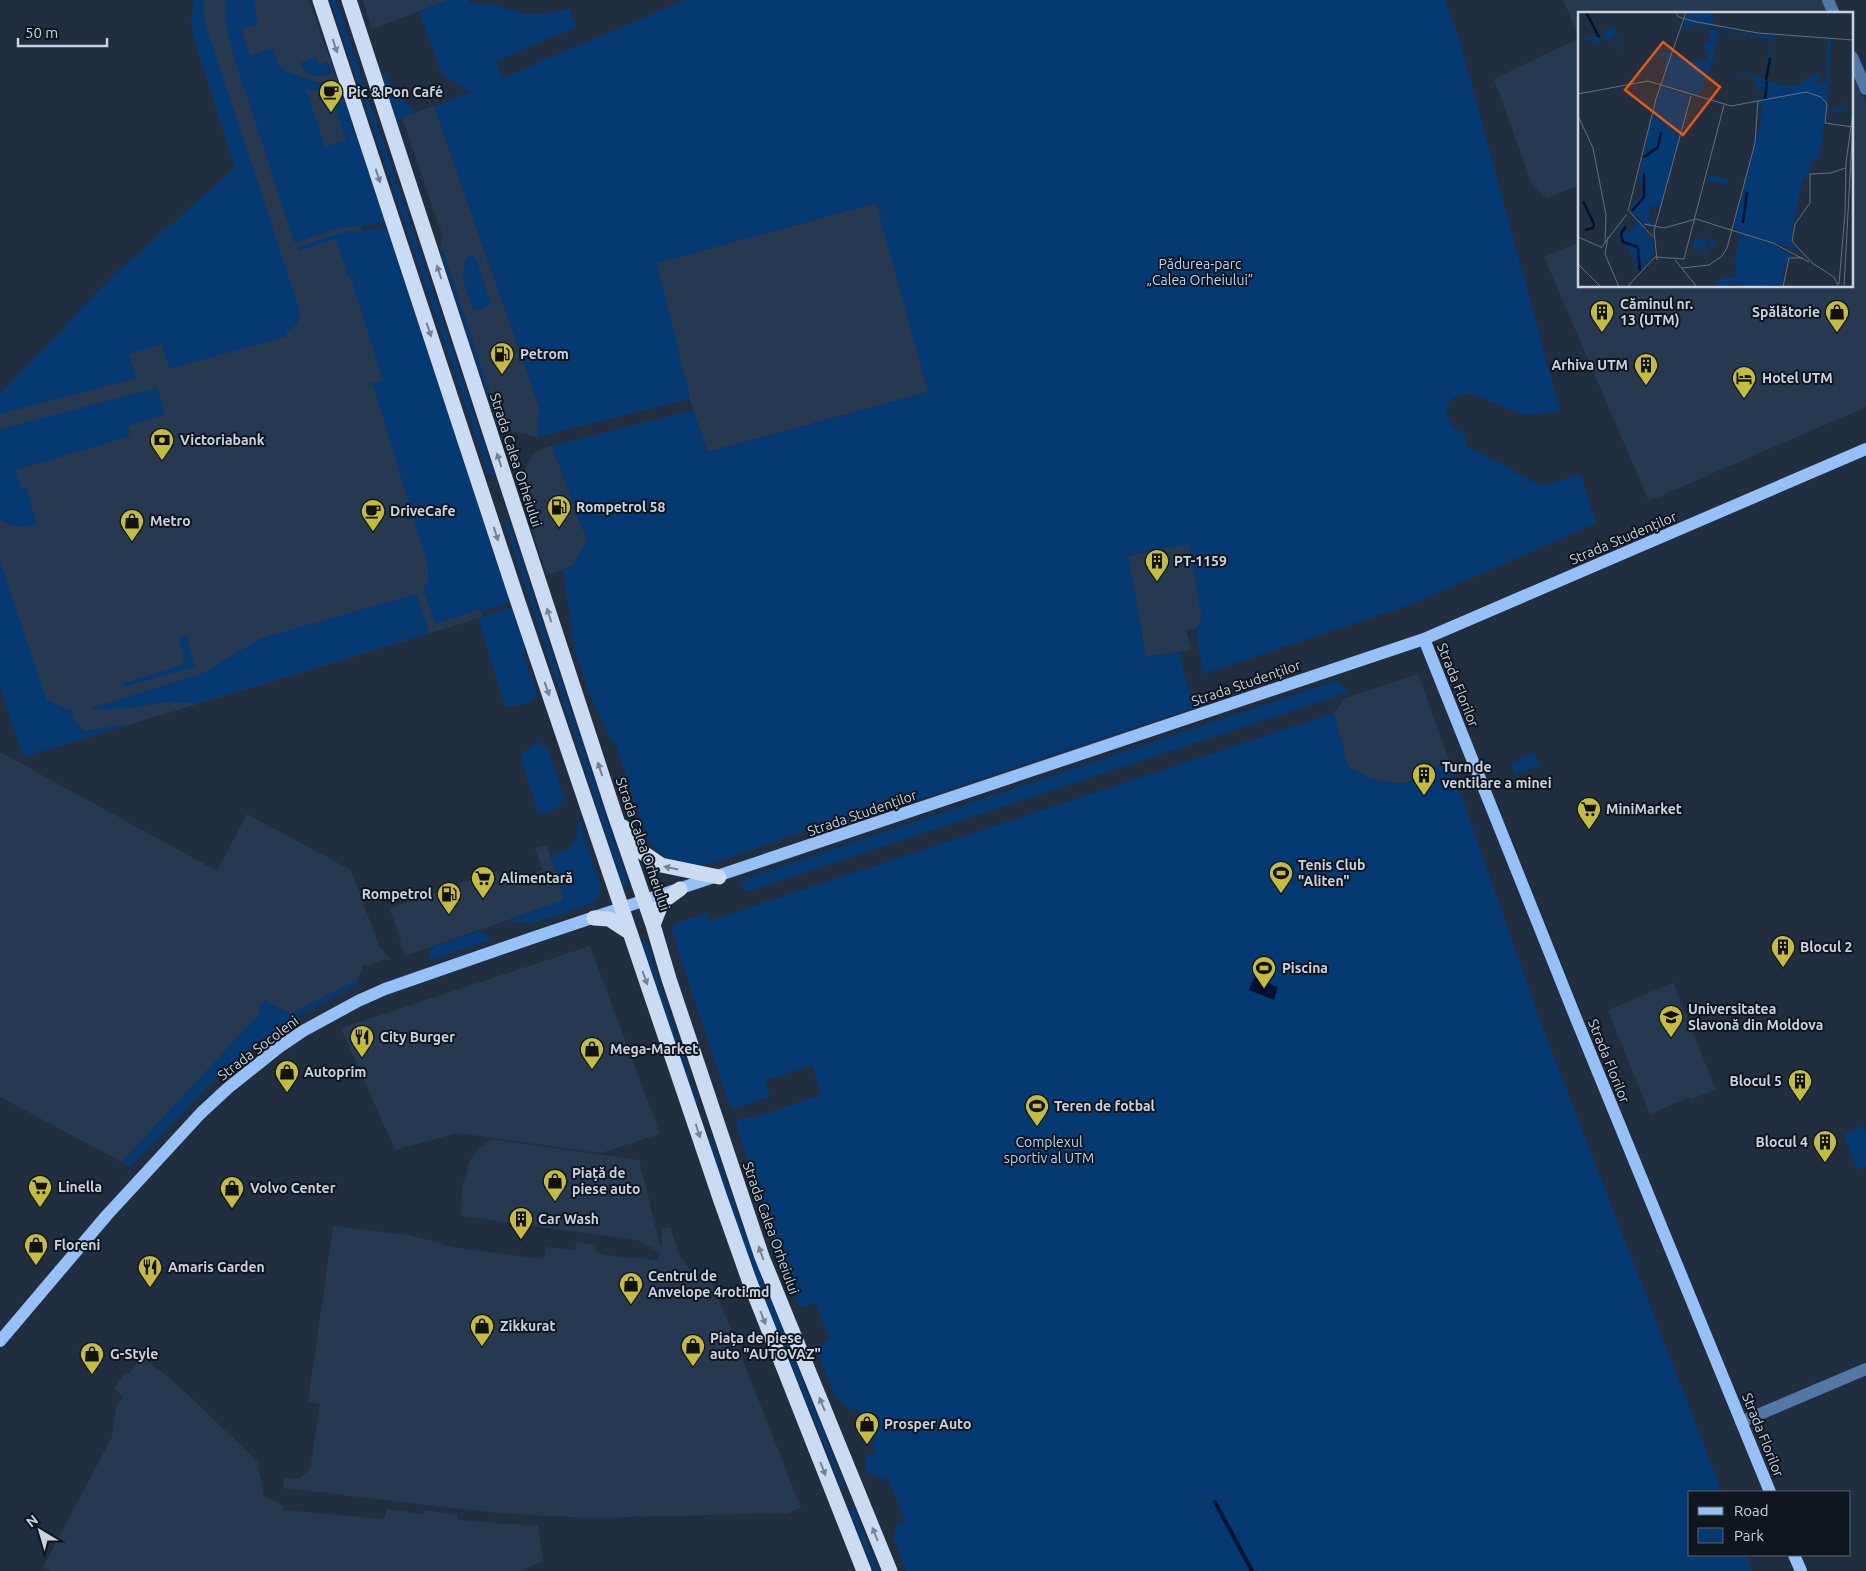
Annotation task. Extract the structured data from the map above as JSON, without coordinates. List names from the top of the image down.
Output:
{
  "streets": {
    "highway": ["Strada Calea Orheiului"],
    "main road": ["Strada Studenților", "Strada Florilor", "Strada Socoleni"]
  },
  "crossings": [
    ["Strada Calea Orheiului", "Strada Studenților"],
    ["Strada Studenților", "Strada Florilor"],
    ["Strada Studenților", "Strada Socoleni"]
  ],
  "parks": ["Pădurea-parc „Calea Orheiului”", "Complexul sportiv al UTM"],
  "places": {
    "cafe": ["Pic & Pon Café", "DriveCafe"],
    "building": [
      "Căminul nr. 13 (UTM)",
      "Arhiva UTM",
      "PT-1159",
      "Turn de ventilare a minei",
      "Blocul 2",
      "Blocul 5",
      "Blocul 4",
      "Car Wash"
    ],
    "shop": [
      "Spălătorie",
      "Metro",
      "Mega-Market",
      "Autoprim",
      "Piață de piese auto",
      "Volvo Center",
      "Floreni",
      "Centrul de Anvelope 4roti.md",
      "Zikkurat",
      "Piața de piese auto \"AUTOVAZ\"",
      "G-Style",
      "Prosper Auto"
    ],
    "fuel station": ["Petrom", "Rompetrol 58", "Rompetrol"],
    "hotel": ["Hotel UTM"],
    "bank": ["Victoriabank"],
    "supermarket": ["MiniMarket", "Alimentară", "Linella"],
    "sports": ["Tenis Club \"Aliten\"", "Piscina", "Teren de fotbal"],
    "school or university": ["Universitatea Slavonă din Moldova"],
    "restaurant": ["City Burger", "Amaris Garden"]
  },
  "legend": ["Road", "Park"],
  "scale_bar": "50 m",
  "north": "top left"
}
